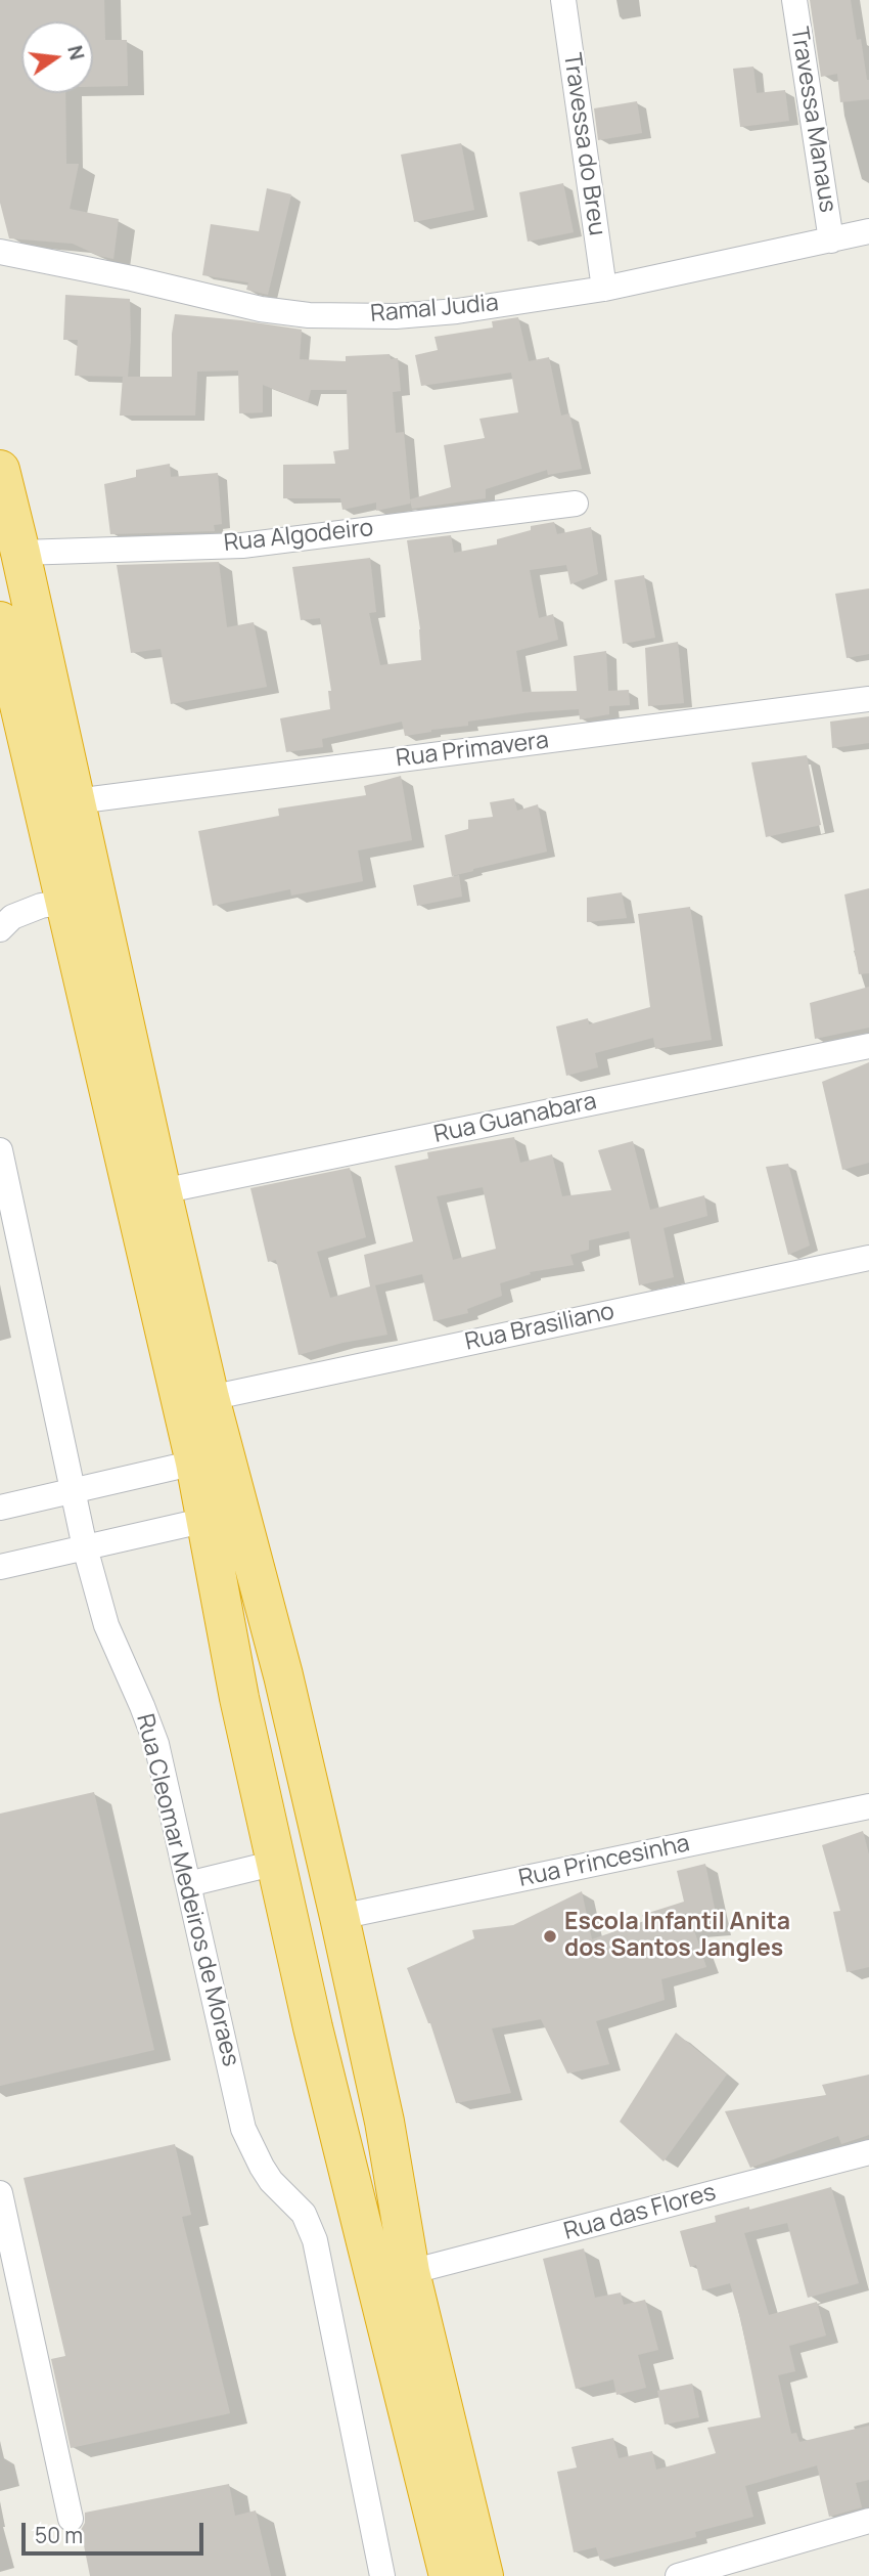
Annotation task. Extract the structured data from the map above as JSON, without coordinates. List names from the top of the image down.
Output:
{
  "streets": {
    "street": [
      "Travessa Manaus",
      "Travessa do Breu",
      "Ramal Judia",
      "Rua Algodeiro",
      "Rua Primavera",
      "Rua Guanabara",
      "Rua Brasiliano",
      "Rua Princesinha",
      "Rua Cleomar Medeiros de Moraes",
      "Rua das Flores"
    ]
  },
  "crossings": [
    ["Travessa Manaus", "Ramal Judia"],
    ["Travessa do Breu", "Ramal Judia"]
  ],
  "places": ["Escola Infantil Anita dos Santos Jangles"],
  "scale_bar": "50 m",
  "north": "right"
}
